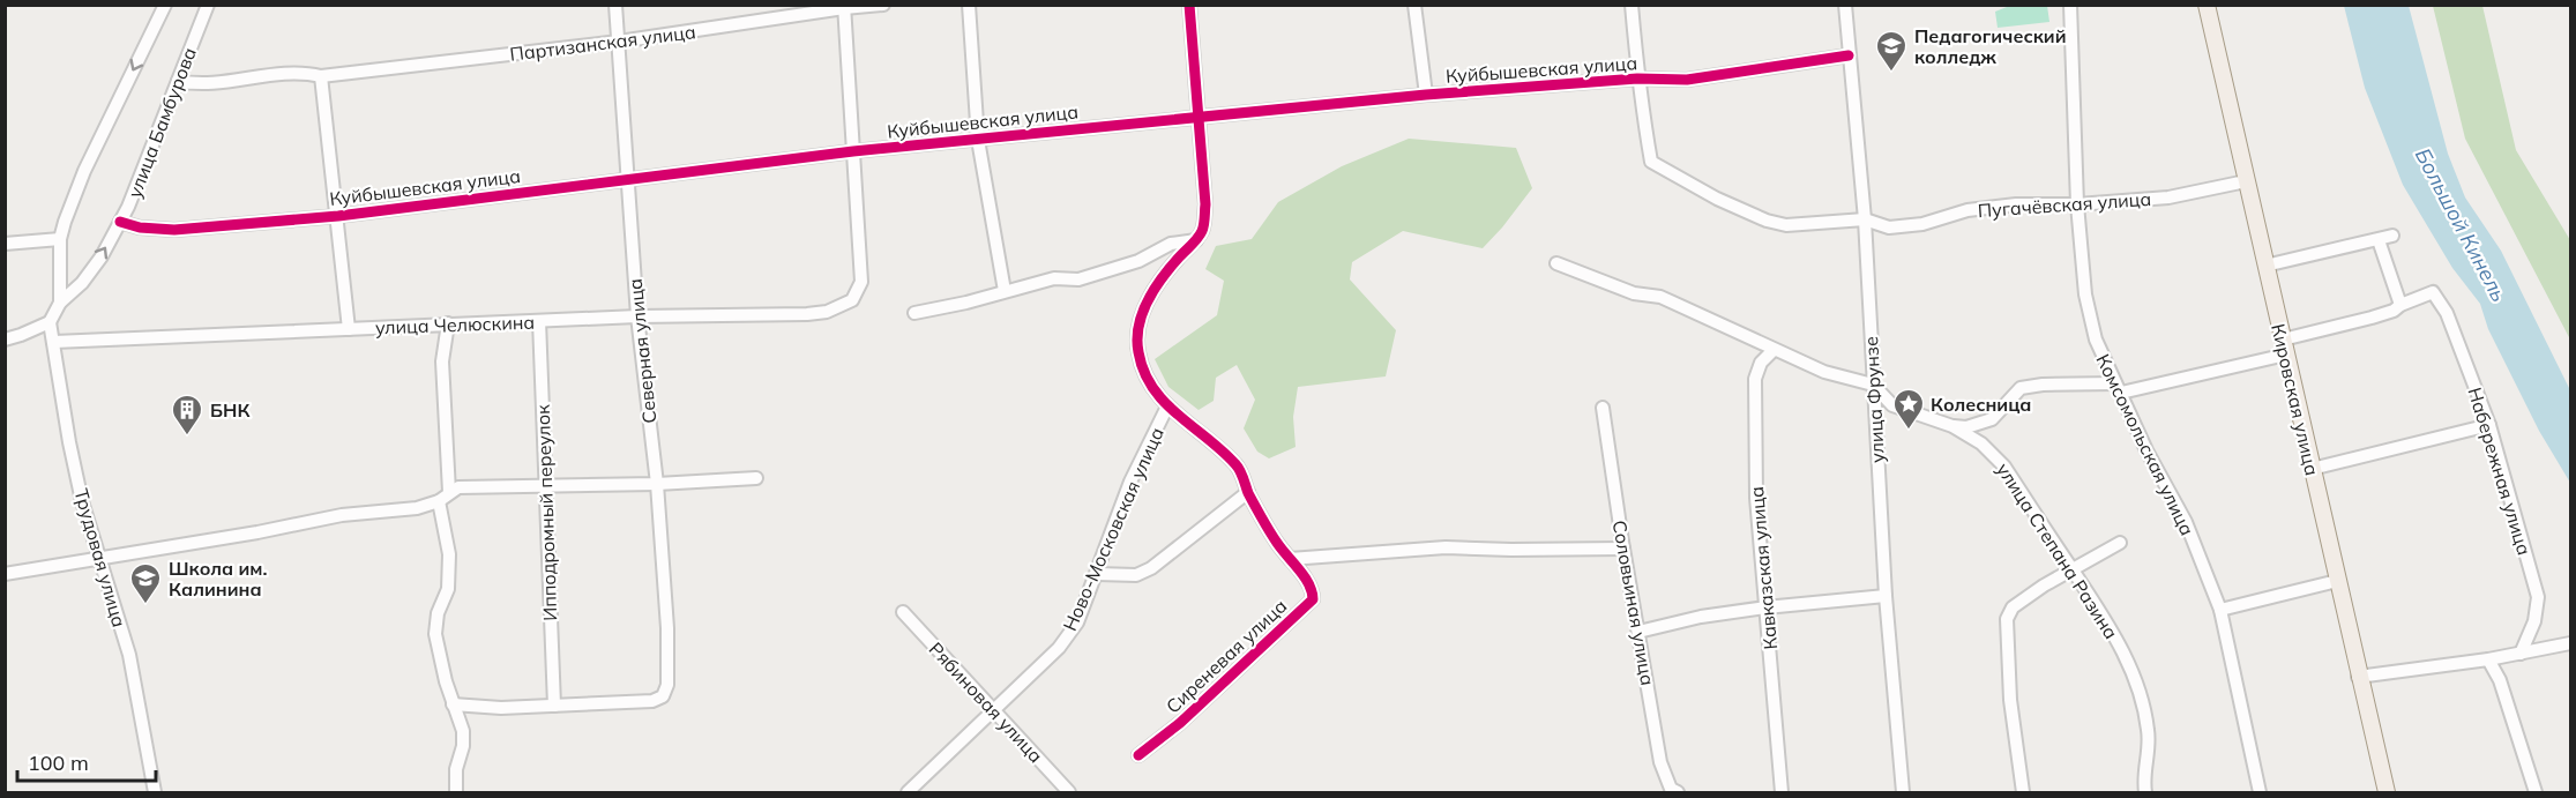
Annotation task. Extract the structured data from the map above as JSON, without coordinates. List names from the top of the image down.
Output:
{
  "streets": {
    "main road": ["Кировская улица"],
    "street": [
      "Партизанская улица",
      "Куйбышевская улица",
      "улица Бамбурова",
      "Пугачёвская улица",
      "улица Челюскина",
      "Северная улица",
      "улица Фрунзе",
      "Комсомольская улица",
      "Набережная улица",
      "Ипподромный переулок",
      "Ново-Московская улица",
      "улица Степана Разина",
      "Трудовая улица",
      "Кавказская улица",
      "Соловьиная улица",
      "Сиреневая улица",
      "Рябиновая улица"
    ]
  },
  "crossings": [
    ["Партизанская улица", "улица Бамбурова"],
    ["Партизанская улица", "Северная улица"],
    ["Куйбышевская улица", "улица Бамбурова"],
    ["Куйбышевская улица", "Пугачёвская улица"],
    ["Куйбышевская улица", "улица Челюскина"],
    ["Куйбышевская улица", "Северная улица"],
    ["Куйбышевская улица", "улица Фрунзе"],
    ["Пугачёвская улица", "улица Фрунзе"],
    ["Пугачёвская улица", "Кировская улица"],
    ["Пугачёвская улица", "Комсомольская улица"],
    ["улица Челюскина", "Северная улица"],
    ["улица Челюскина", "Ипподромный переулок"],
    ["улица Челюскина", "Трудовая улица"],
    ["Северная улица", "Ипподромный переулок"],
    ["улица Фрунзе", "улица Степана Разина"],
    ["Ново-Московская улица", "Сиреневая улица"],
    ["Ново-Московская улица", "Рябиновая улица"],
    ["улица Степана Разина", "Кавказская улица"]
  ],
  "water": ["Большой Кинель"],
  "places": {
    "school or university": ["Педагогический колледж", "Школа им. Калинина"],
    "place": ["Колесница"],
    "building": ["БНК"]
  },
  "scale_bar": "100 m"
}
